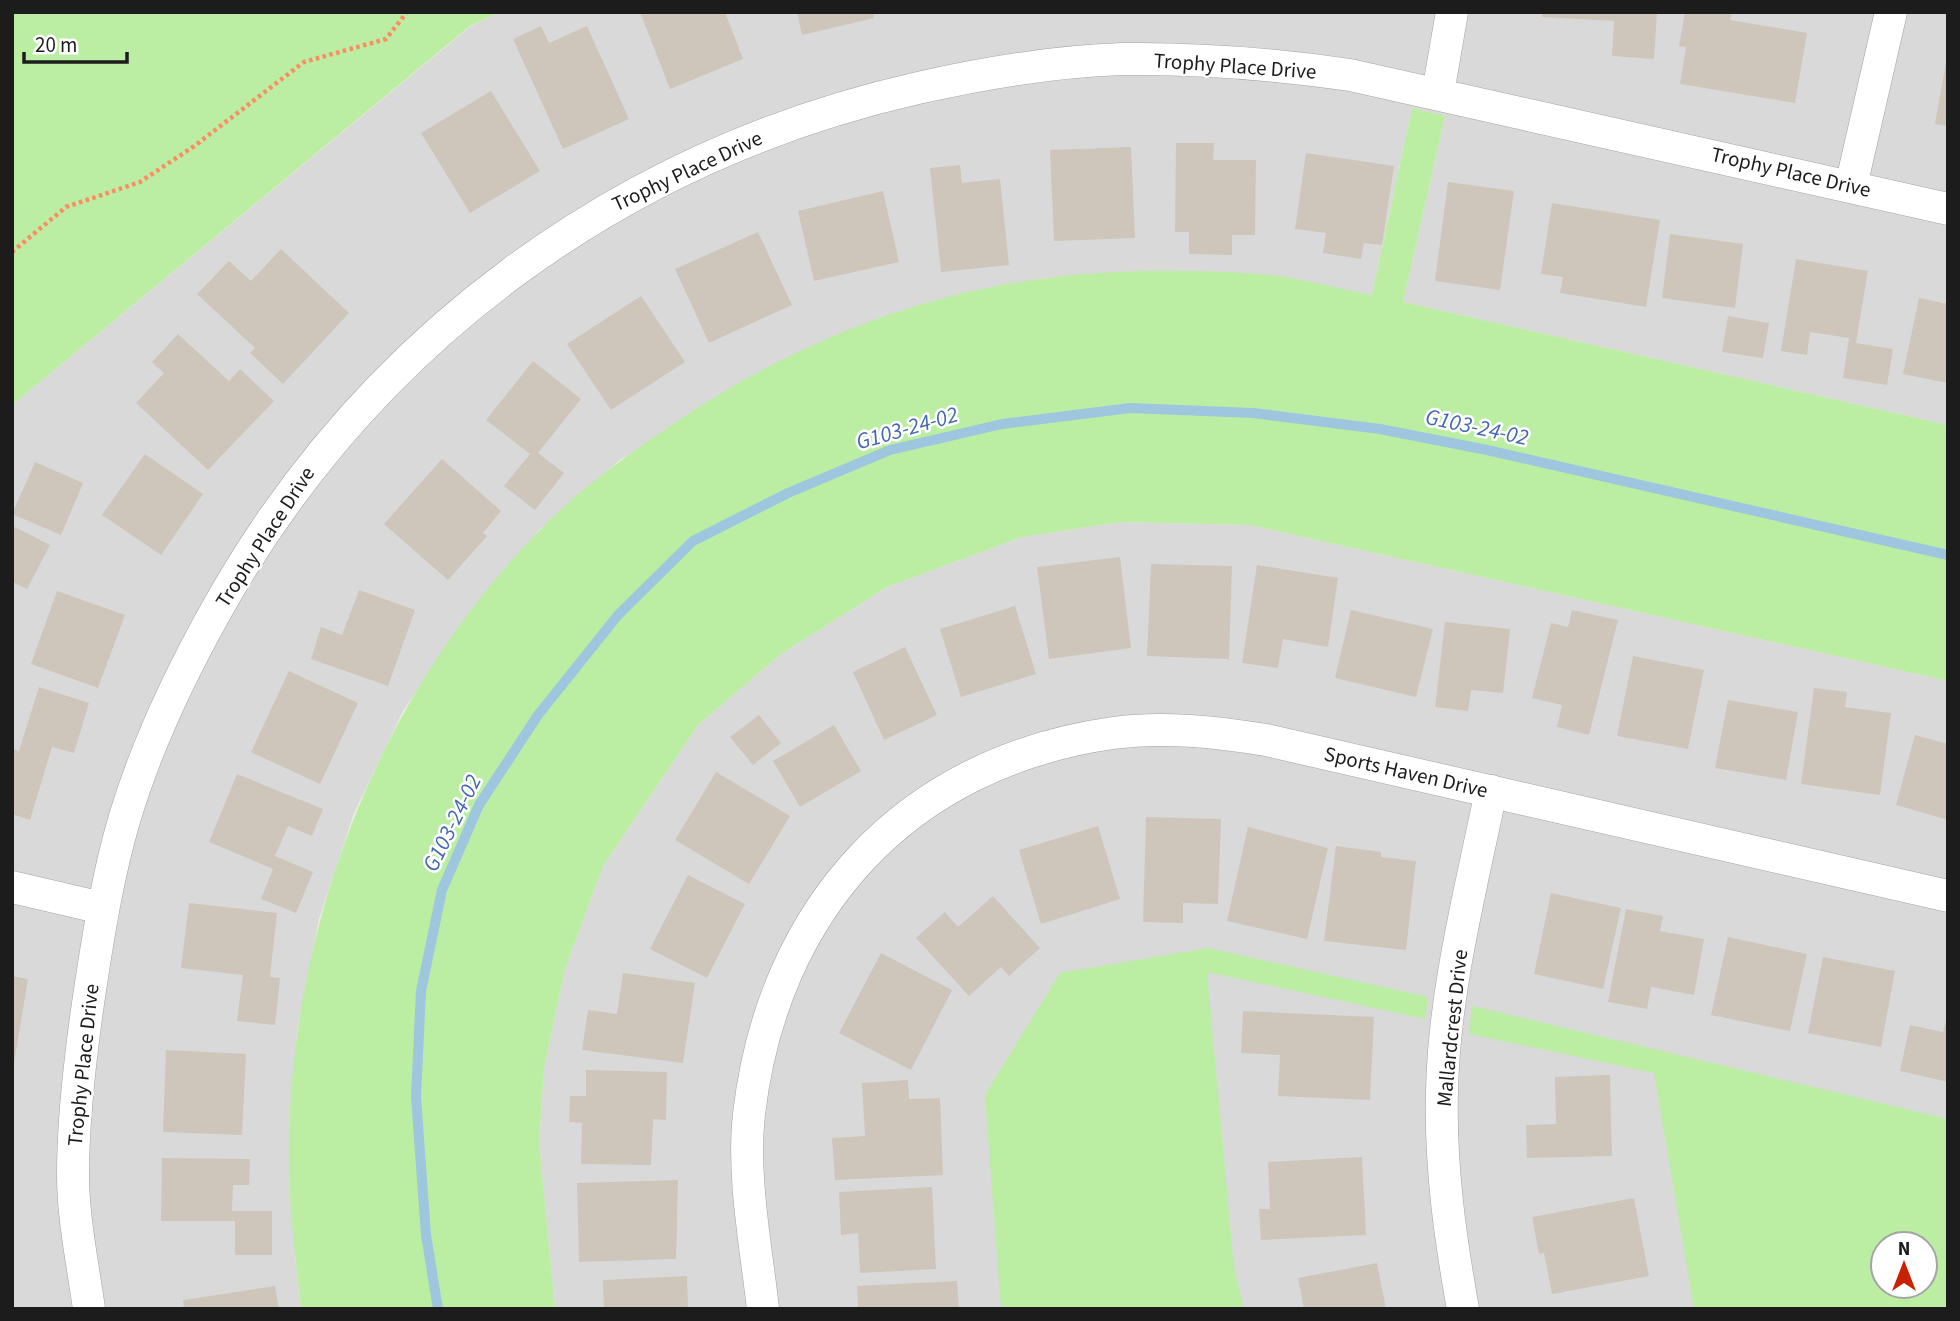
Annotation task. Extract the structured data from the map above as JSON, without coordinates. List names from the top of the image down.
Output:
{
  "streets": {
    "street": ["Trophy Place Drive", "Sports Haven Drive", "Mallardcrest Drive"]
  },
  "crossings": [
    ["Sports Haven Drive", "Mallardcrest Drive"]
  ],
  "water": ["G103-24-02"],
  "scale_bar": "20 m",
  "north": "top"
}
